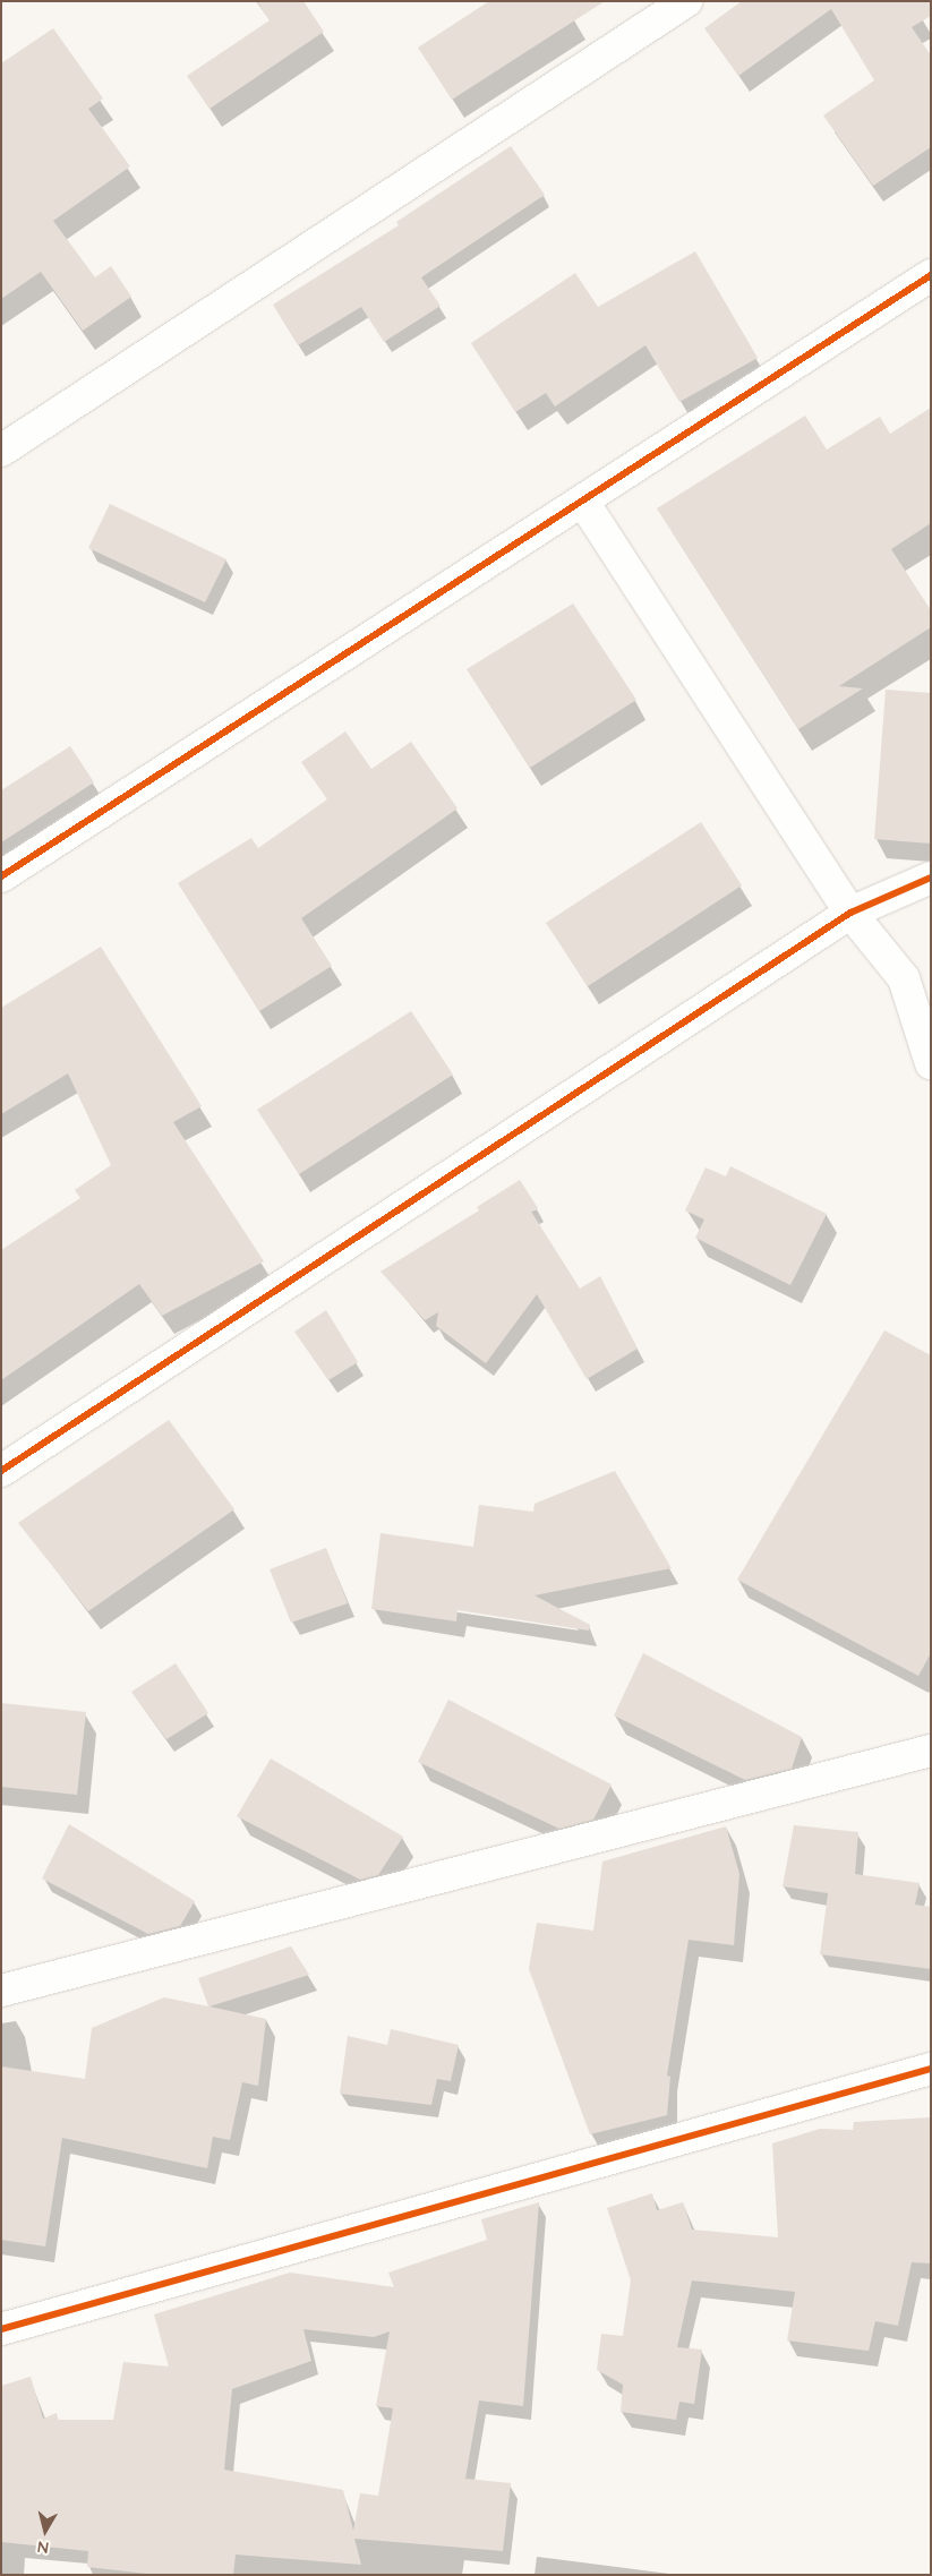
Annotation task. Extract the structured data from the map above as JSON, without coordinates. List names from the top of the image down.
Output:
{
  "north": "bottom"
}
